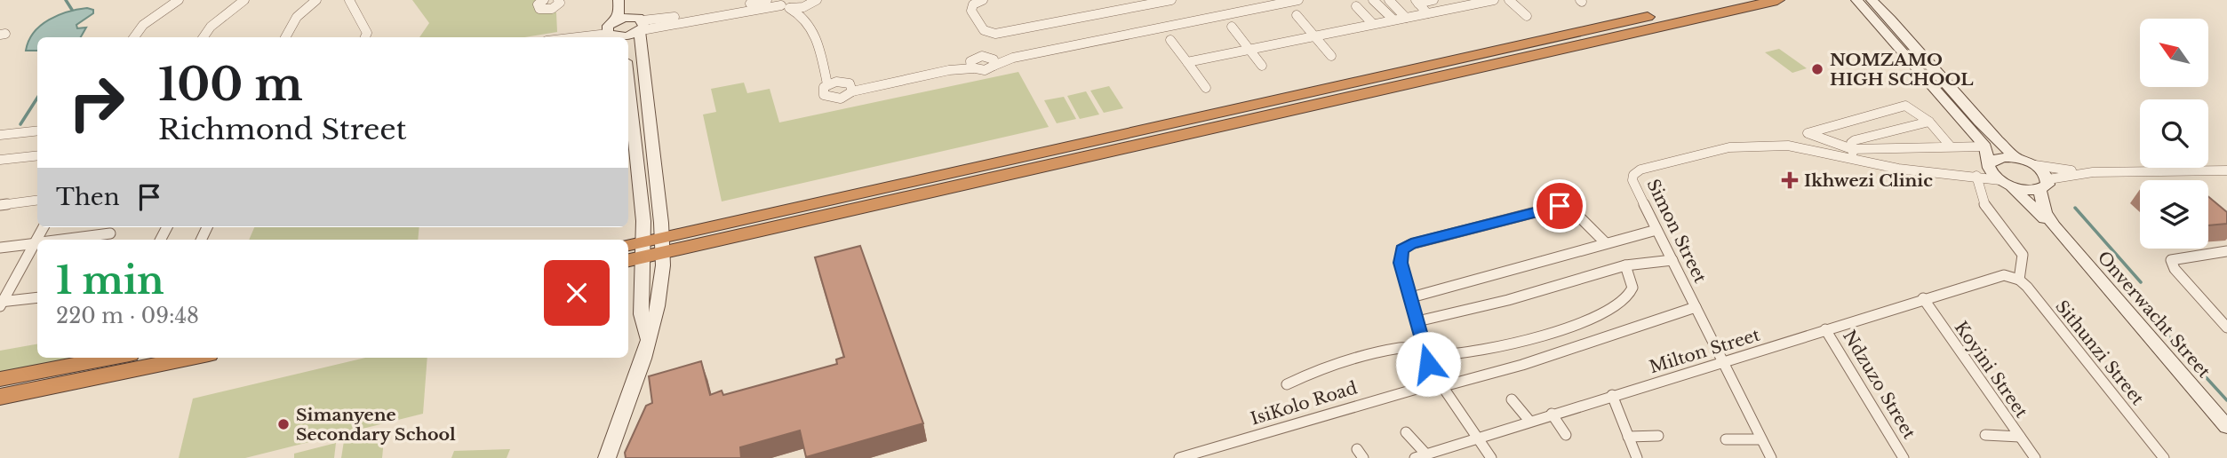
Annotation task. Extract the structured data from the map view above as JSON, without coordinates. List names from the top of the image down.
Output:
{
  "streets": {
    "street": [
      "Simon Street",
      "Onverwacht Street",
      "Milton Street",
      "Sithunzi Street",
      "Koyini Street",
      "Ndzuzo Street",
      "IsiKolo Road"
    ]
  },
  "crossings": [
    ["Simon Street", "Onverwacht Street"],
    ["Simon Street", "Milton Street"],
    ["Simon Street", "IsiKolo Road"],
    ["Milton Street", "Sithunzi Street"],
    ["Milton Street", "Koyini Street"],
    ["Milton Street", "Ndzuzo Street"]
  ],
  "places": {
    "other": ["NOMZAMO HIGH SCHOOL", "Simanyene Secondary School"],
    "health": ["Ikhwezi Clinic"]
  },
  "north": "top left",
  "page": {
    "turn": ["100 m", "Richmond Street"],
    "then": "Then",
    "heading": ["1 min", "220 m · 09:48"]
  }
}
